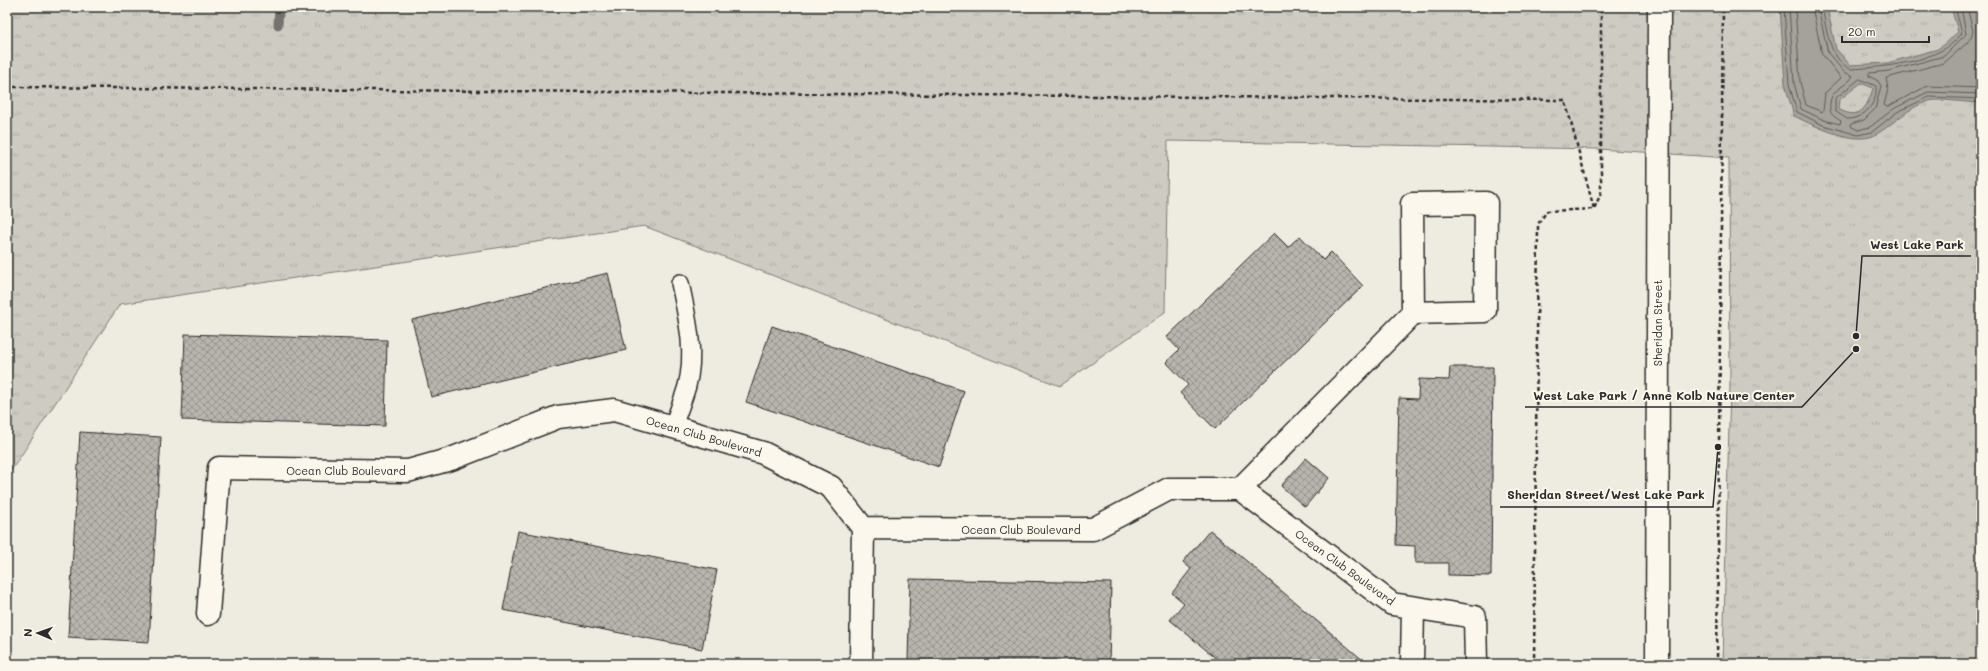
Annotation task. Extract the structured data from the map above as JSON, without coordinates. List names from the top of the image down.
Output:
{
  "streets": {
    "street": ["Sheridan Street", "Ocean Club Boulevard"]
  },
  "places": ["West Lake Park", "West Lake Park / Anne Kolb Nature Center", "Sheridan Street/West Lake Park"],
  "scale_bar": "20 m",
  "north": "left"
}
